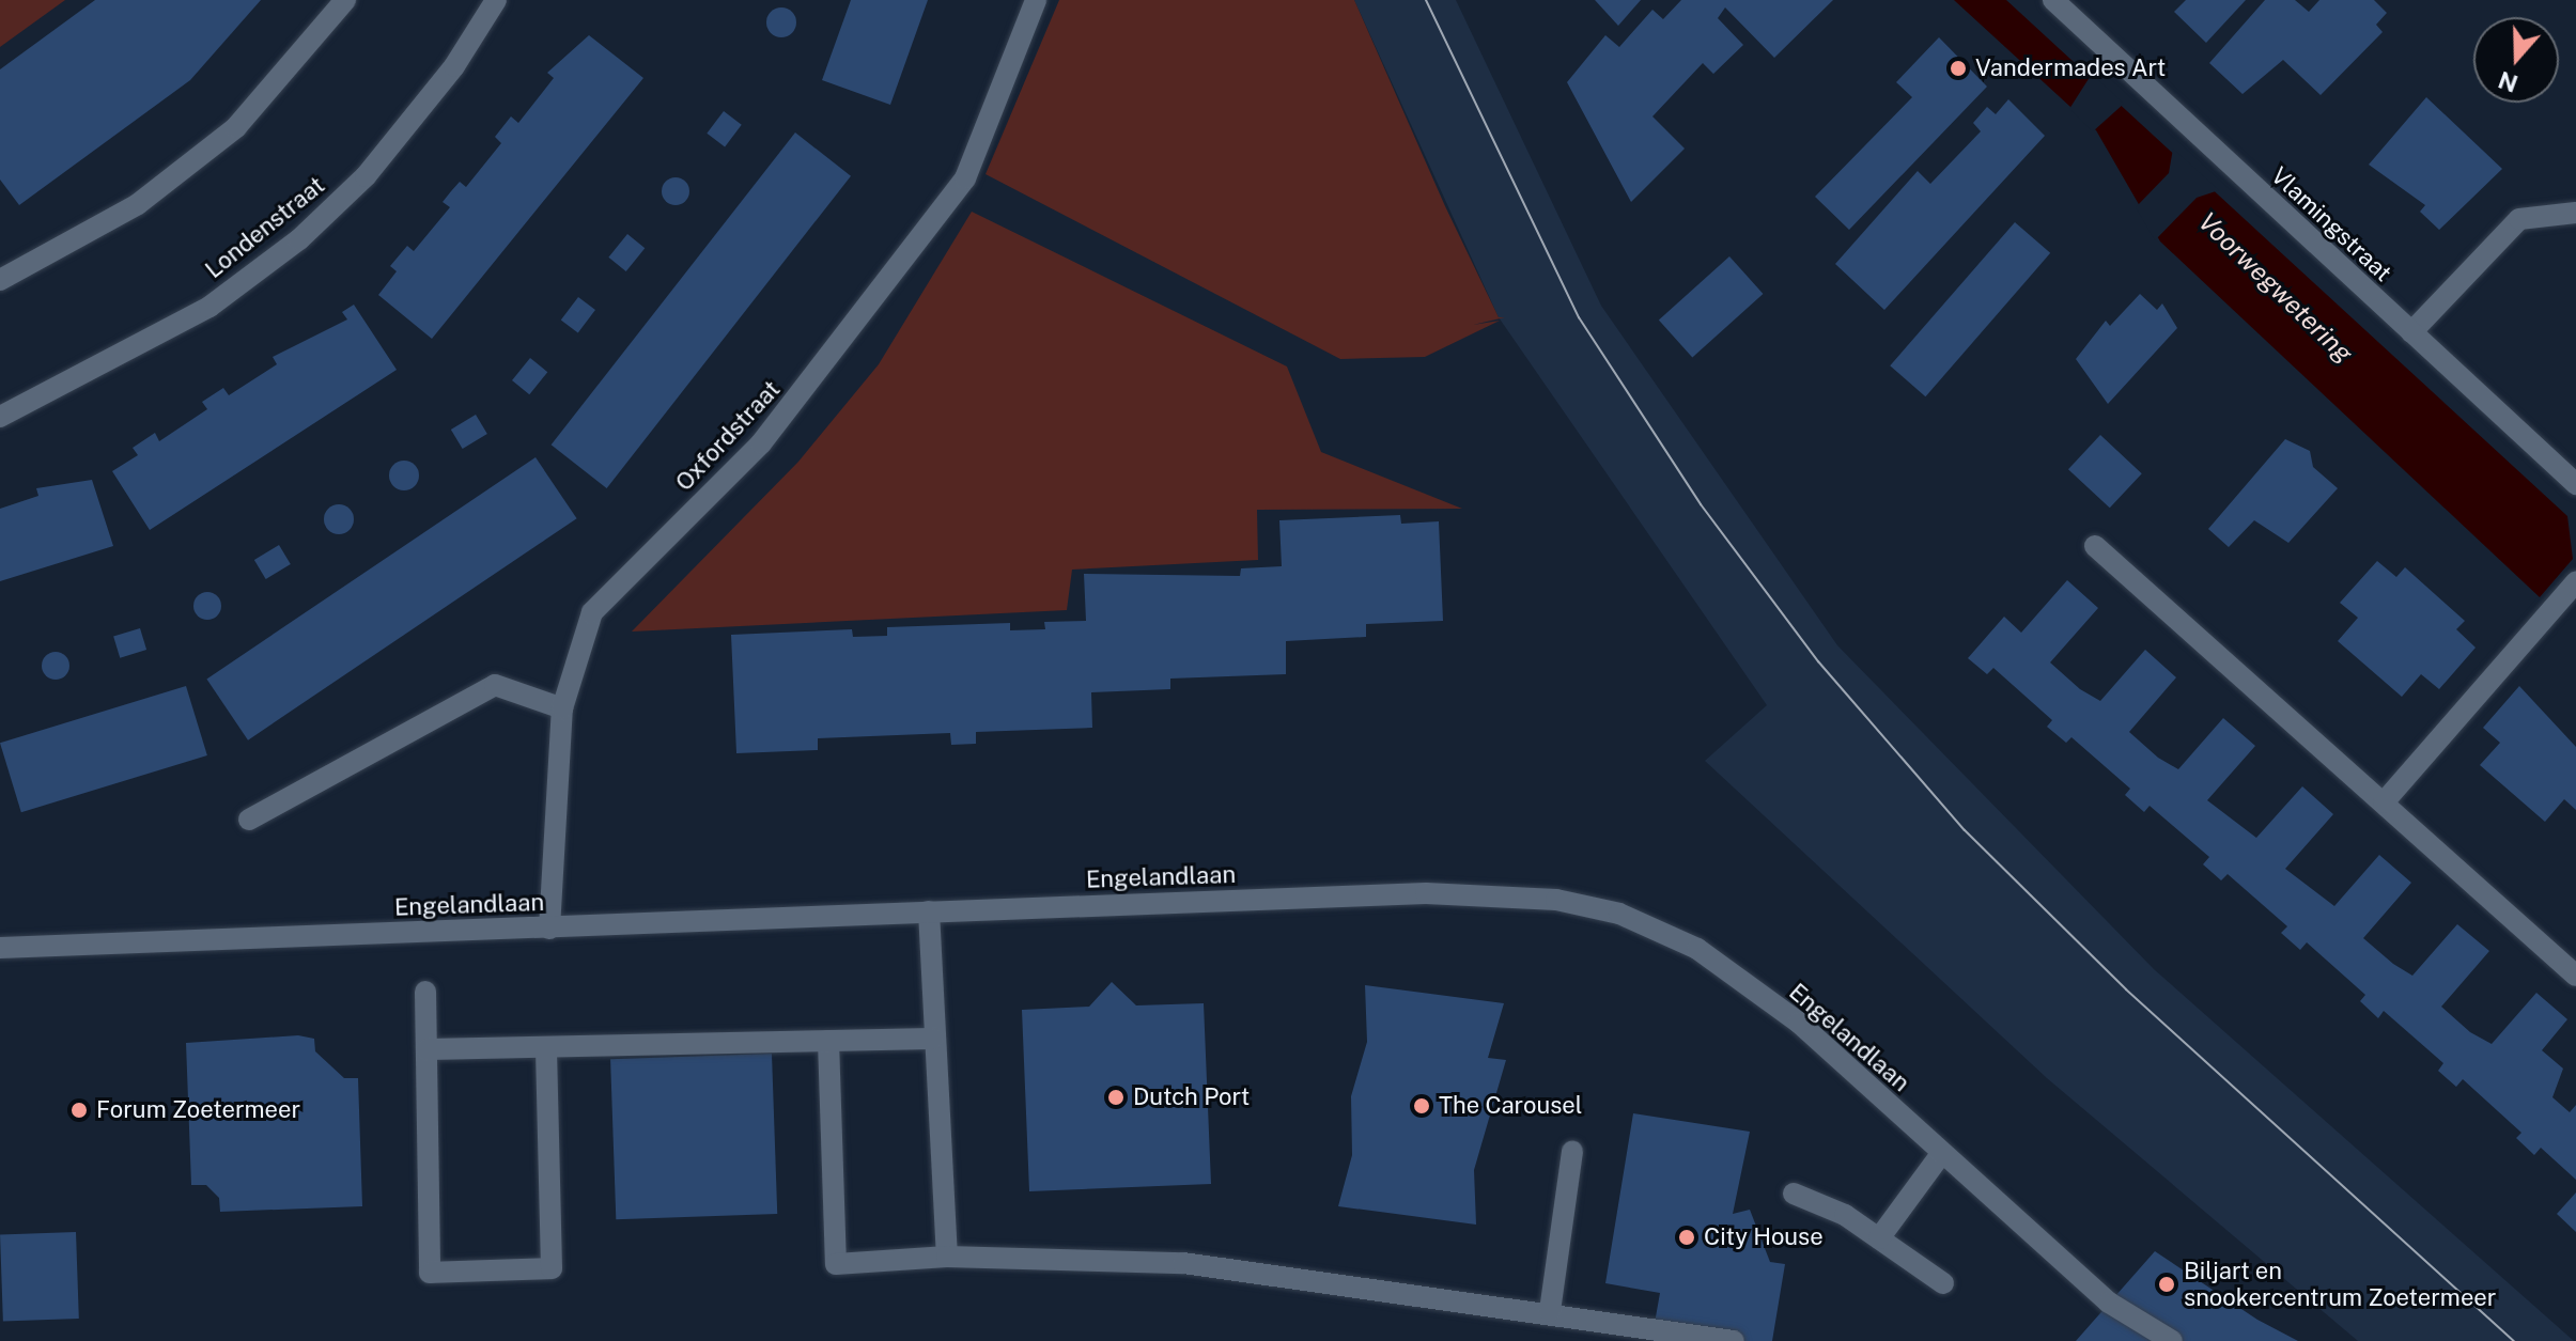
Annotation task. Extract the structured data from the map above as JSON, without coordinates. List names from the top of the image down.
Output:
{
  "streets": {
    "street": [
      "Vlamingstraat",
      "Londenstraat",
      "Oxfordstraat",
      "Engelandlaan"
    ]
  },
  "crossings": [
    ["Oxfordstraat", "Engelandlaan"]
  ],
  "water": ["Voorwegwetering"],
  "places": [
    "Vandermades Art",
    "Dutch Port",
    "The Carousel",
    "Forum Zoetermeer",
    "City House",
    "Biljart en snookercentrum Zoetermeer"
  ],
  "north": "bottom"
}
